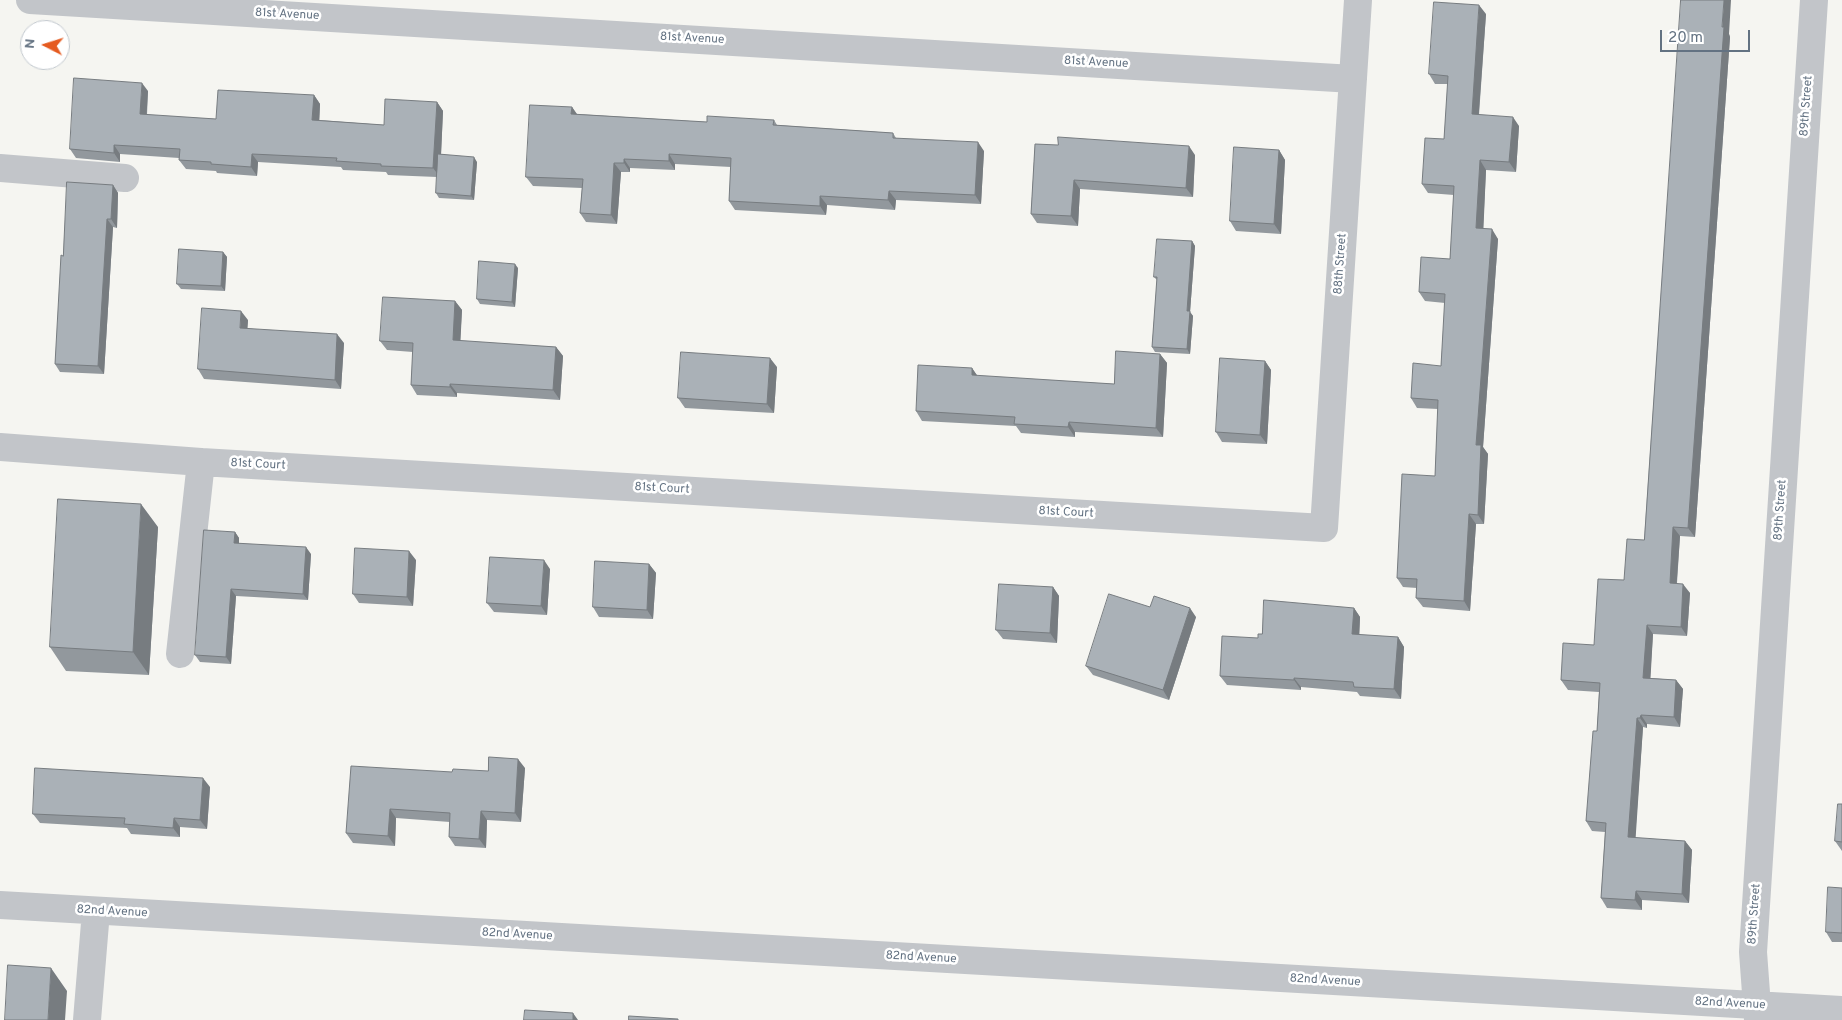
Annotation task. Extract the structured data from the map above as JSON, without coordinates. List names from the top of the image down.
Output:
{
  "streets": {
    "street": [
      "81st Avenue",
      "89th Street",
      "88th Street",
      "81st Court",
      "82nd Avenue"
    ]
  },
  "crossings": [
    ["81st Avenue", "88th Street"],
    ["89th Street", "82nd Avenue"],
    ["88th Street", "81st Court"]
  ],
  "scale_bar": "20 m",
  "north": "left"
}
